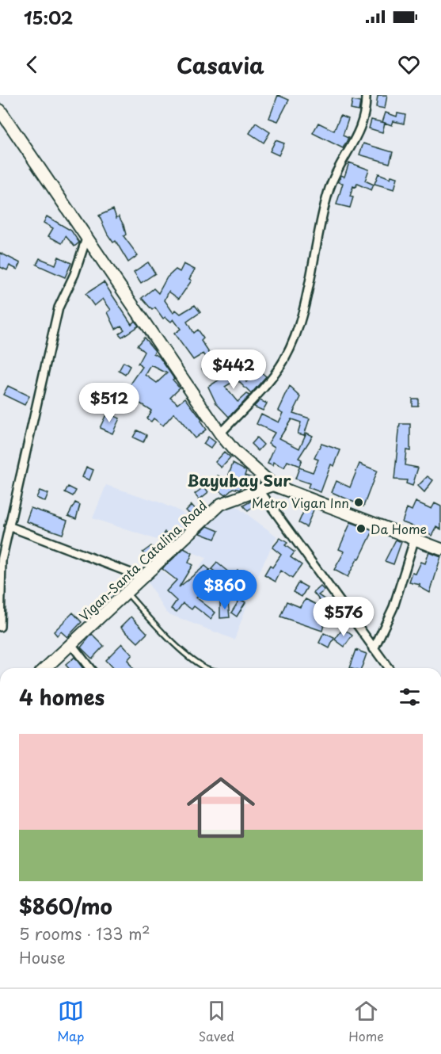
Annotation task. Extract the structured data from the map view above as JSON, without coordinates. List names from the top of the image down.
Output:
{
  "streets": {
    "main road": ["Vigan-Santa Catalina Road"]
  },
  "districts": ["Bayubay Sur"],
  "places": ["Metro Vigan Inn", "Da Home"],
  "page": {
    "status": "15:02",
    "header": "Casavia",
    "price": [
      "$442",
      "$512",
      "$860",
      "$576"
    ],
    "heading": "4 homes",
    "list": [
      {
        "name": "$860/mo",
        "note": "5 rooms · 133 m² · House"
      }
    ],
    "tabs": ["Map", "Saved", "Home"]
  }
}
